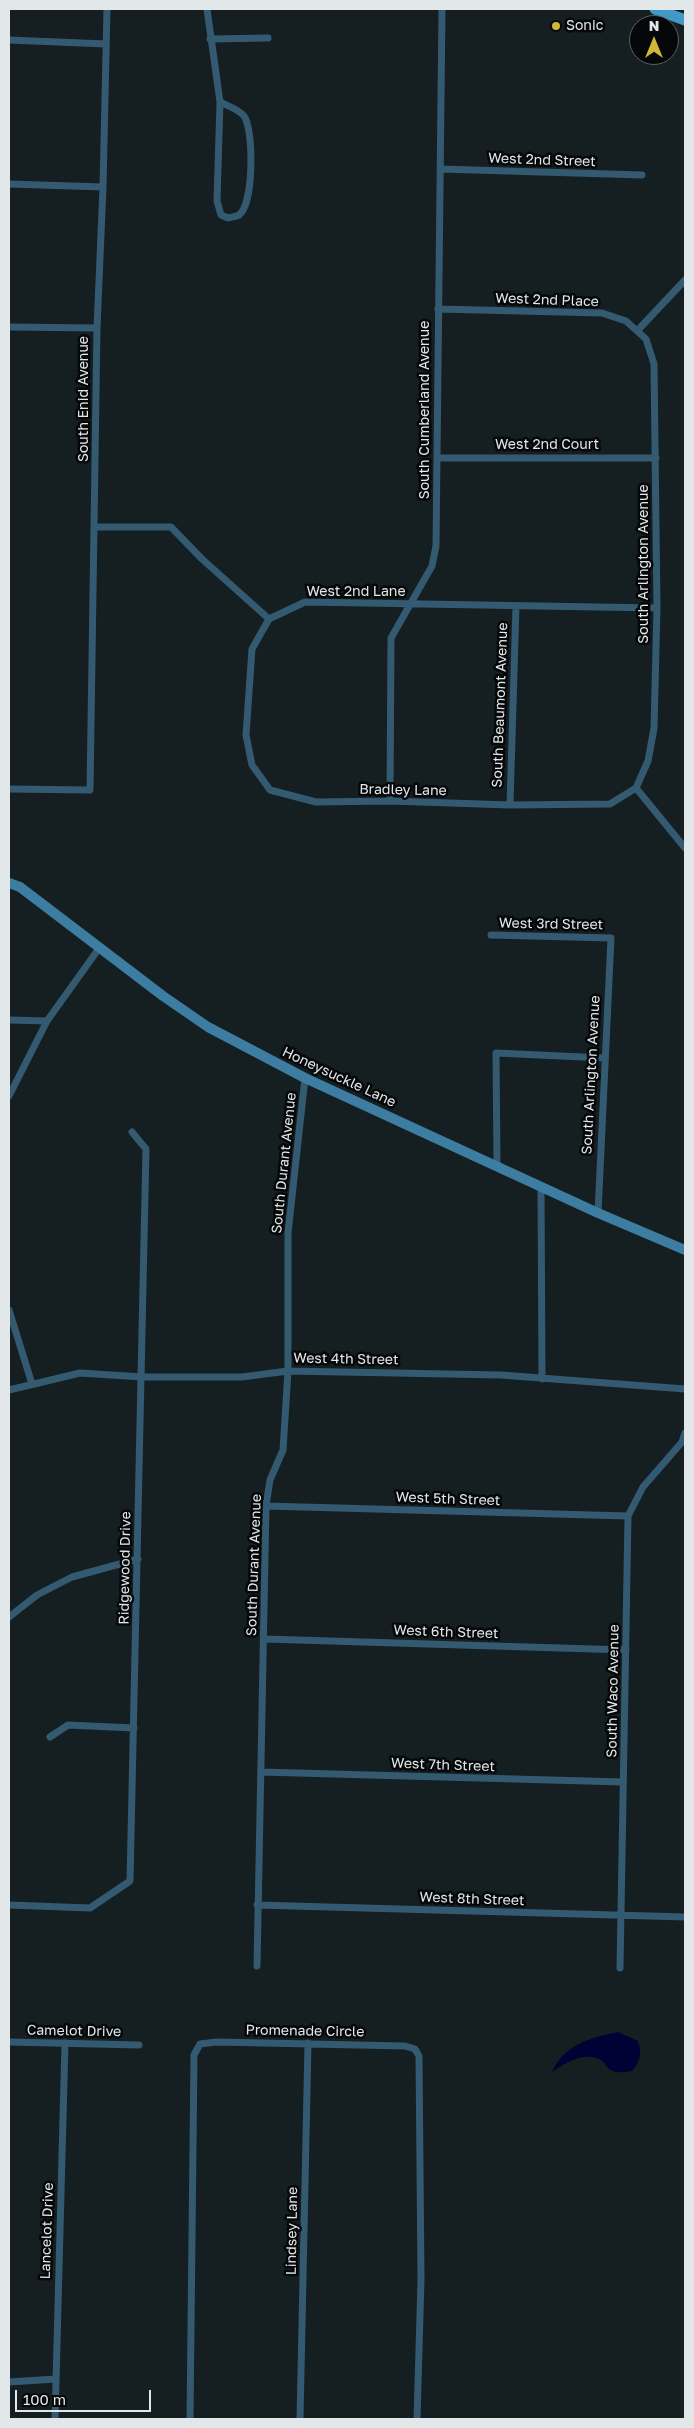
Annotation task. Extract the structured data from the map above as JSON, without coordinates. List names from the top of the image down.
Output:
{
  "streets": {
    "street": [
      "West 2nd Street",
      "West 2nd Place",
      "South Enid Avenue",
      "South Cumberland Avenue",
      "West 2nd Court",
      "South Arlington Avenue",
      "West 2nd Lane",
      "South Beaumont Avenue",
      "Bradley Lane",
      "West 3rd Street",
      "Honeysuckle Lane",
      "South Durant Avenue",
      "West 4th Street",
      "West 5th Street",
      "Ridgewood Drive",
      "West 6th Street",
      "South Waco Avenue",
      "West 7th Street",
      "West 8th Street",
      "Camelot Drive",
      "Promenade Circle",
      "Lancelot Drive",
      "Lindsey Lane"
    ]
  },
  "crossings": [
    ["West 2nd Street", "South Cumberland Avenue"],
    ["West 2nd Place", "South Cumberland Avenue"],
    ["West 2nd Place", "South Arlington Avenue"],
    ["South Cumberland Avenue", "West 2nd Court"],
    ["South Cumberland Avenue", "West 2nd Lane"],
    ["South Cumberland Avenue", "Bradley Lane"],
    ["West 2nd Court", "South Arlington Avenue"],
    ["South Arlington Avenue", "West 2nd Lane"],
    ["South Arlington Avenue", "Bradley Lane"],
    ["South Arlington Avenue", "West 3rd Street"],
    ["South Arlington Avenue", "Honeysuckle Lane"],
    ["West 2nd Lane", "South Beaumont Avenue"],
    ["West 2nd Lane", "Bradley Lane"],
    ["South Beaumont Avenue", "Bradley Lane"],
    ["Honeysuckle Lane", "South Durant Avenue"],
    ["South Durant Avenue", "West 4th Street"],
    ["South Durant Avenue", "West 5th Street"],
    ["South Durant Avenue", "West 6th Street"],
    ["South Durant Avenue", "West 7th Street"],
    ["South Durant Avenue", "West 8th Street"],
    ["West 4th Street", "Ridgewood Drive"],
    ["West 5th Street", "South Waco Avenue"],
    ["West 6th Street", "South Waco Avenue"],
    ["South Waco Avenue", "West 7th Street"],
    ["South Waco Avenue", "West 8th Street"],
    ["Camelot Drive", "Lancelot Drive"],
    ["Promenade Circle", "Lindsey Lane"]
  ],
  "places": ["Sonic"],
  "scale_bar": "100 m",
  "north": "top"
}
